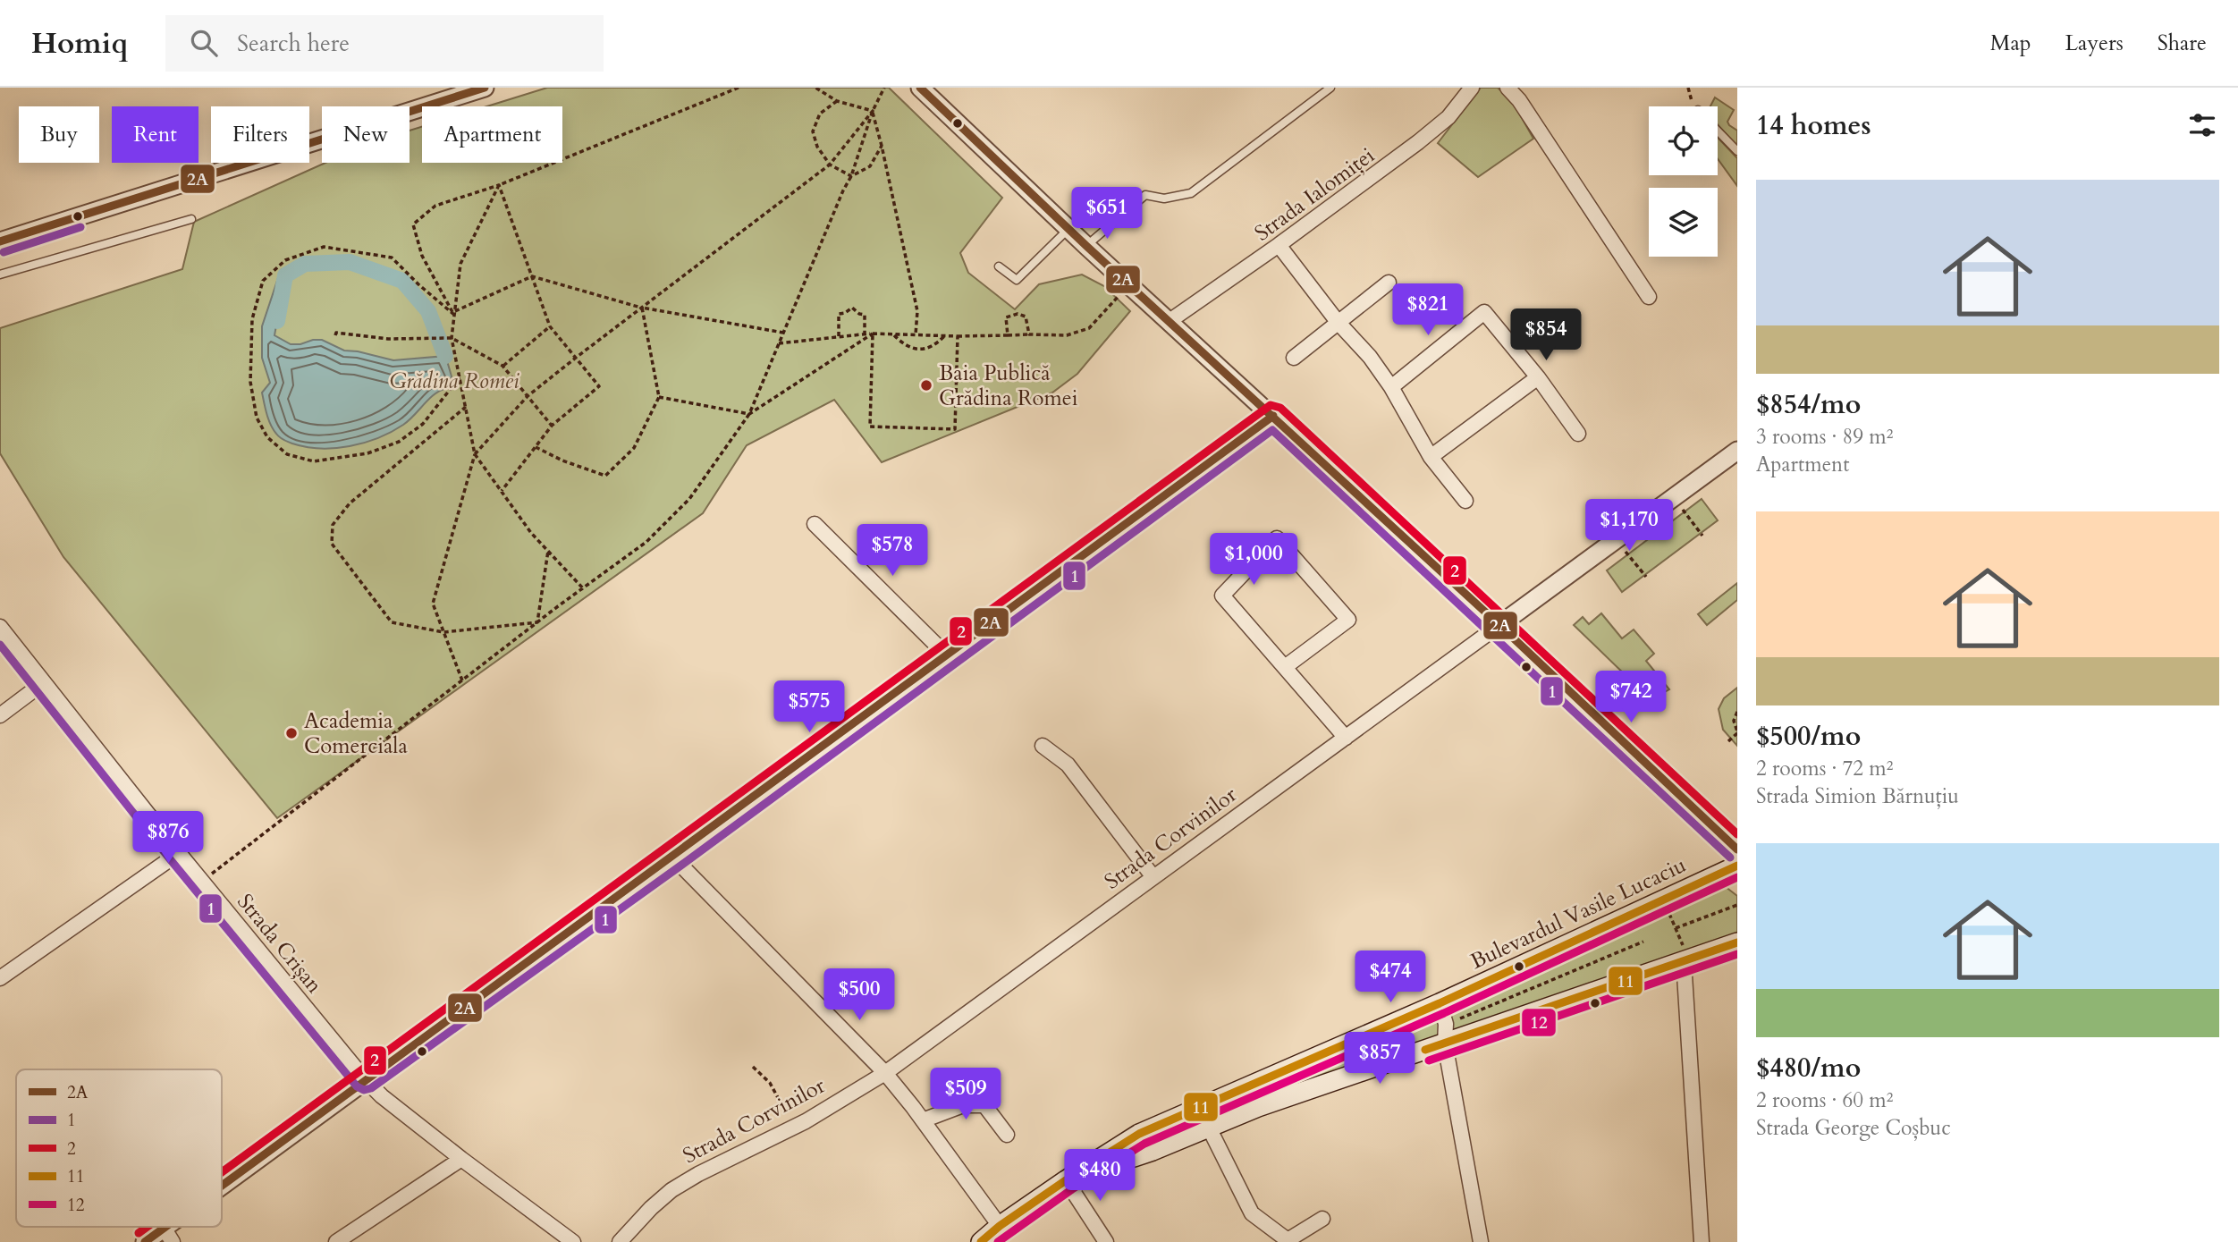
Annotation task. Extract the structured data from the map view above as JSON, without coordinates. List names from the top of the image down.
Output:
{
  "streets": {
    "main road": ["Bulevardul Vasile Lucaciu"],
    "street": ["Strada Ialomiței", "Strada Corvinilor", "Strada Crișan"]
  },
  "parks": ["Grădina Romei"],
  "places": ["Baia Publică Grădina Romei", "Academia Comerciala"],
  "lines": [
    "transit line 2A",
    "transit line 1",
    "transit line 2",
    "transit line 11",
    "transit line 12"
  ],
  "legend": [
    "2A",
    "1",
    "2",
    "11",
    "12"
  ],
  "page": {
    "header": "Homiq",
    "search": "Search here",
    "nav": ["Map", "Layers", "Share"],
    "heading": "14 homes",
    "chip": [
      "Buy",
      "Rent",
      "Filters",
      "New",
      "Apartment"
    ],
    "list": [
      {
        "name": "$854/mo",
        "note": "3 rooms · 89 m² · Apartment"
      },
      {
        "name": "$500/mo",
        "note": "2 rooms · 72 m² · Strada Simion Bărnuțiu"
      },
      {
        "name": "$480/mo",
        "note": "2 rooms · 60 m² · Strada George Coșbuc"
      }
    ],
    "price": [
      "$651",
      "$821",
      "$854",
      "$1,170",
      "$578",
      "$1,000",
      "$742",
      "$575",
      "$876",
      "$474",
      "$500",
      "$857",
      "$509",
      "$480"
    ]
  }
}
